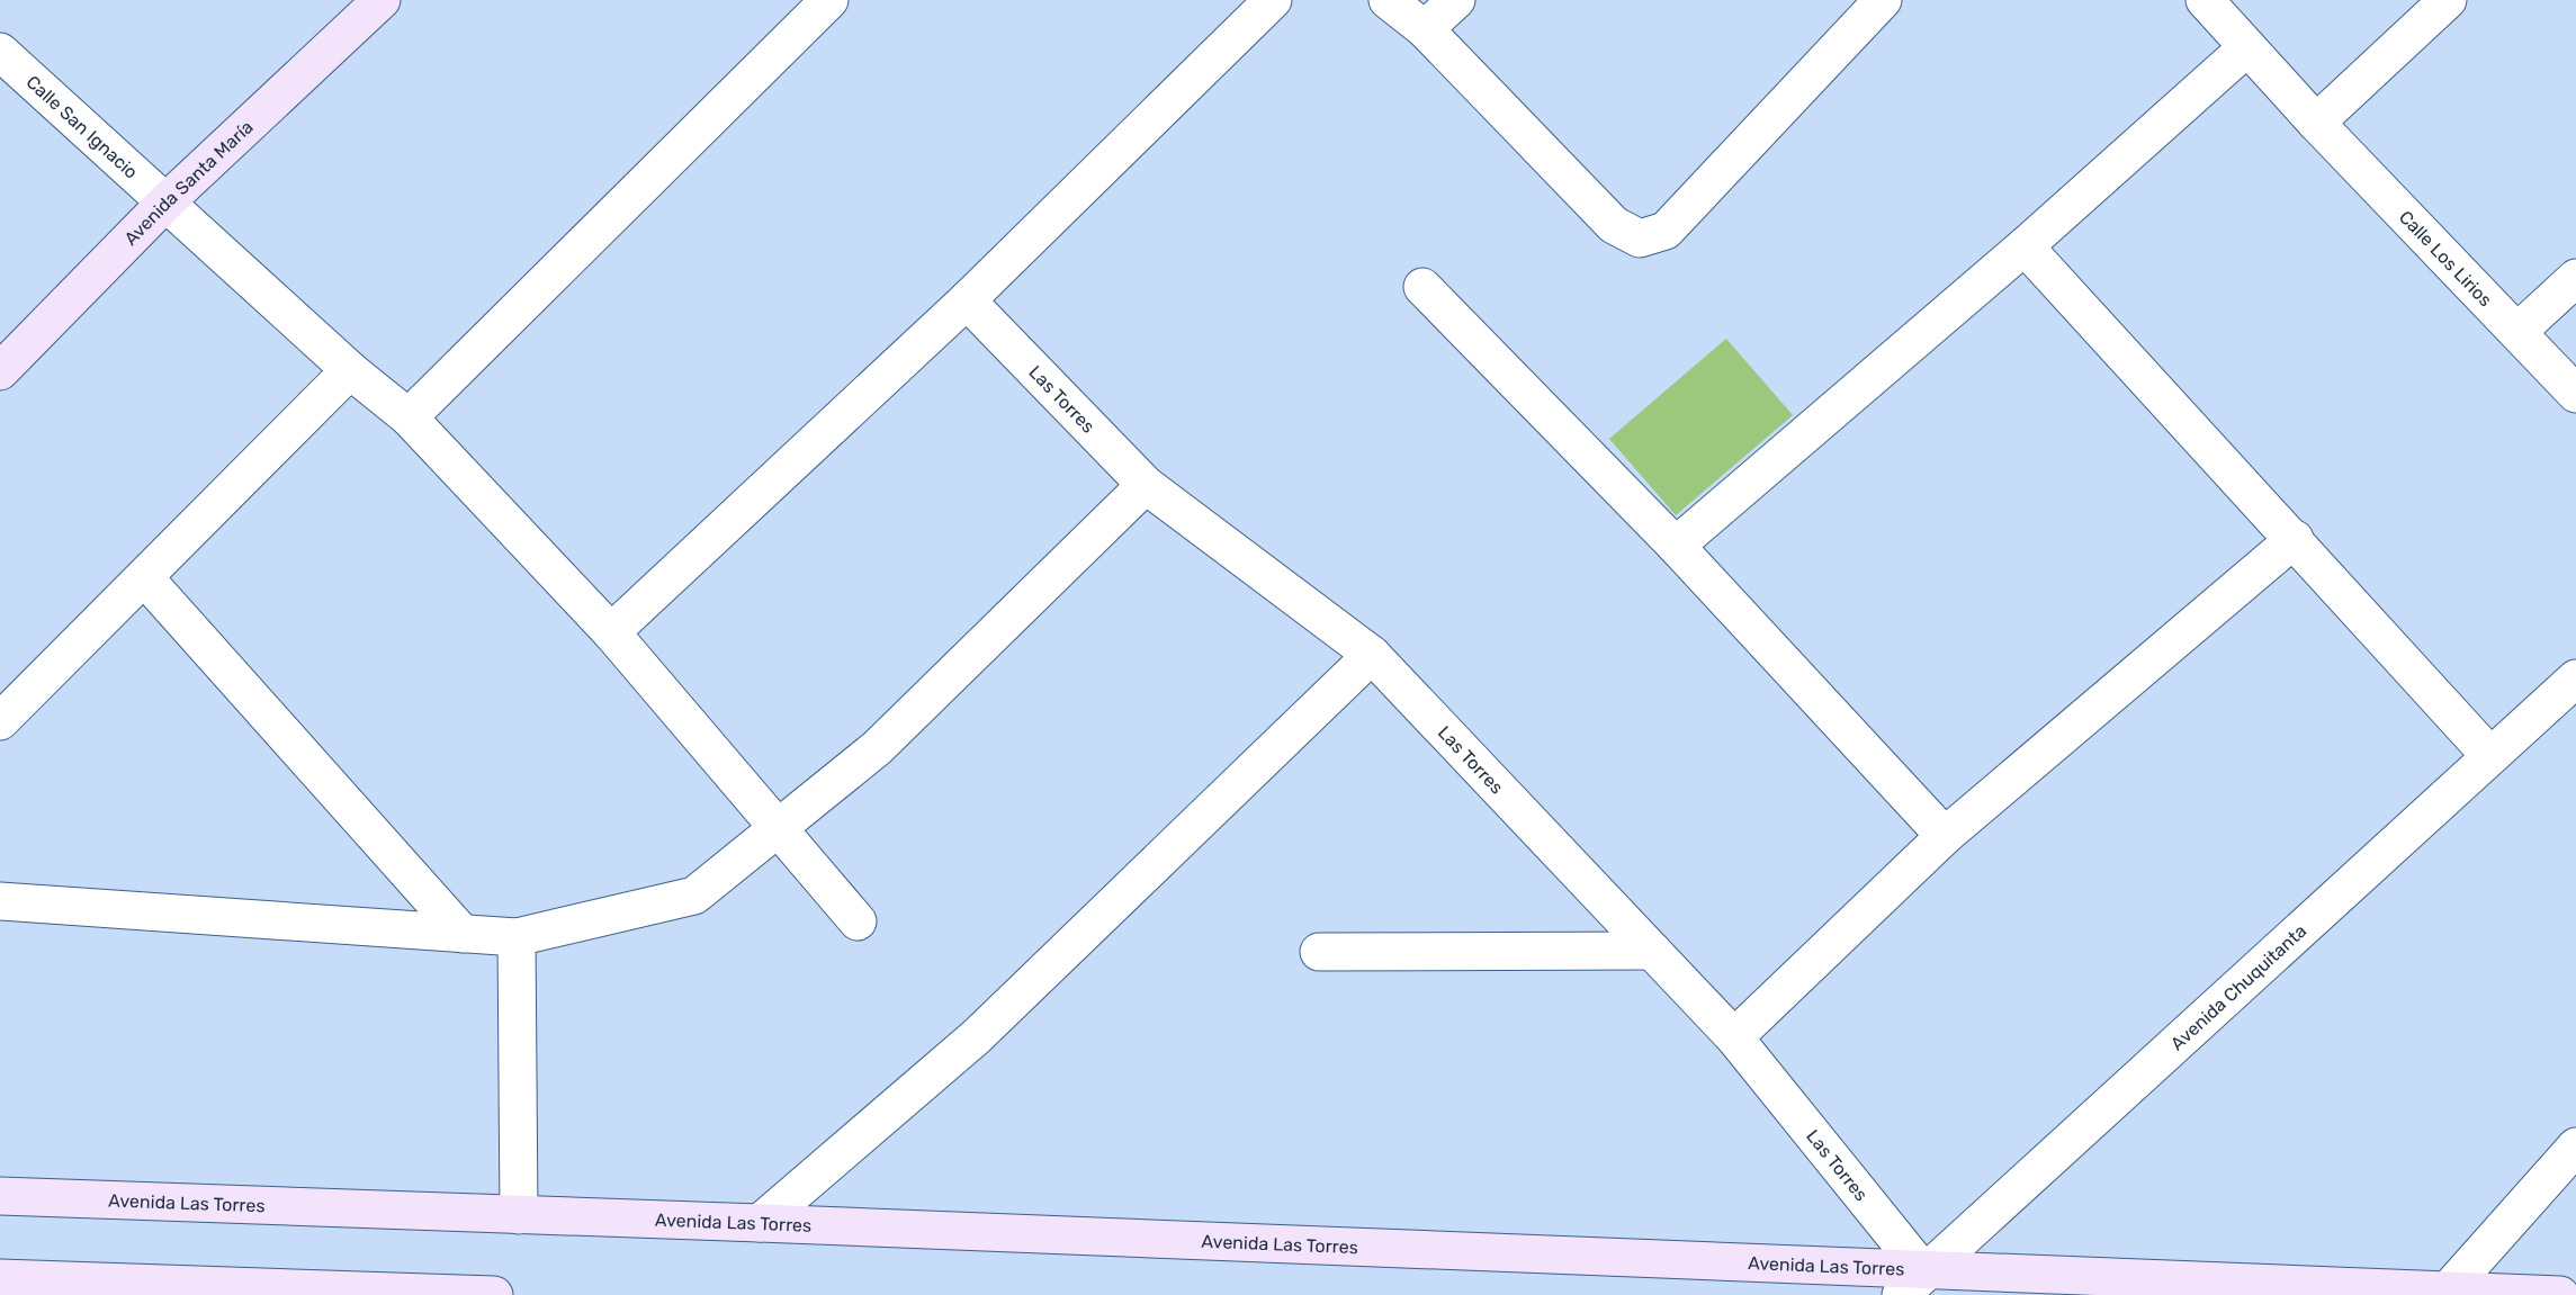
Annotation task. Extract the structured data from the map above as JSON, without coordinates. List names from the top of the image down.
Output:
{
  "streets": {
    "street": [
      "Calle San Ignacio",
      "Avenida Santa María",
      "Calle Los Lirios",
      "Las Torres",
      "Avenida Chuquitanta",
      "Avenida Las Torres"
    ]
  },
  "crossings": [
    ["Calle San Ignacio", "Avenida Santa María"],
    ["Las Torres", "Avenida Chuquitanta"],
    ["Las Torres", "Avenida Las Torres"],
    ["Avenida Chuquitanta", "Avenida Las Torres"]
  ]
}
